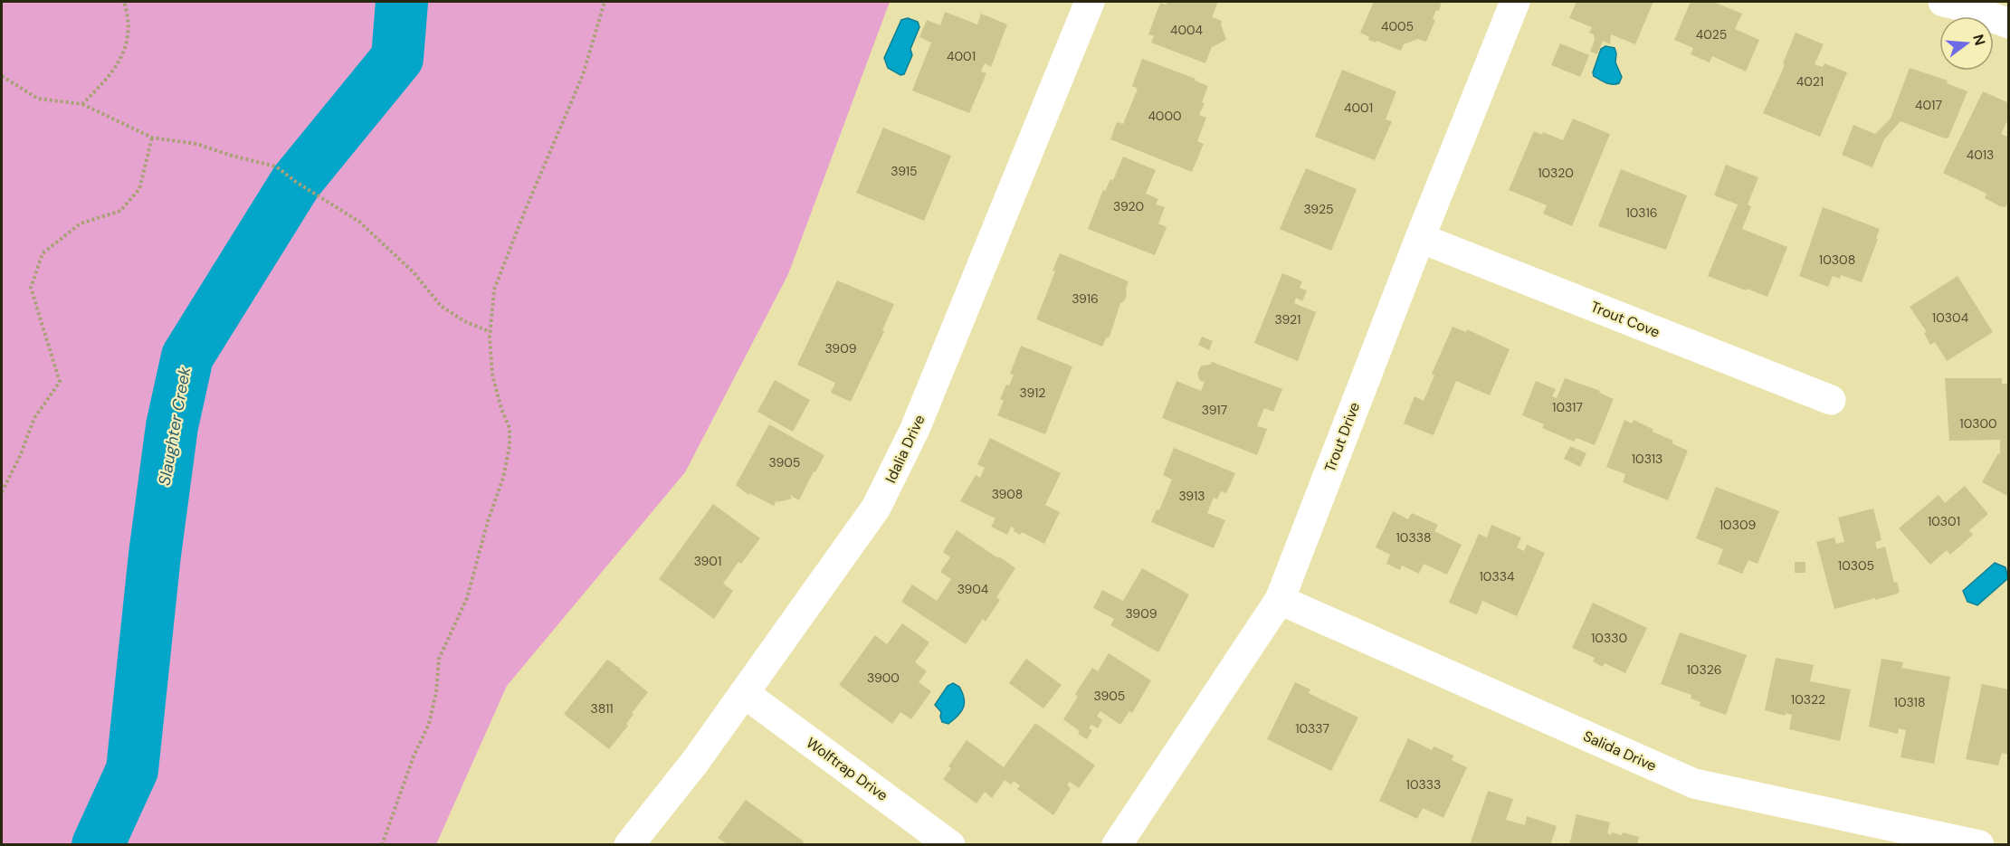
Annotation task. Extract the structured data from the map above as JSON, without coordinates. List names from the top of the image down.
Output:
{
  "streets": {
    "street": [
      "Trout Cove",
      "Trout Drive",
      "Idalia Drive",
      "Salida Drive",
      "Wolftrap Drive"
    ]
  },
  "crossings": [
    ["Trout Cove", "Trout Drive"],
    ["Trout Drive", "Salida Drive"],
    ["Idalia Drive", "Wolftrap Drive"]
  ],
  "water": ["Slaughter Creek"],
  "house_numbers": [
    "4005",
    "4004",
    "4025",
    "4001",
    "4021",
    "4017",
    "4001",
    "4000",
    "4013",
    "3915",
    "10320",
    "3920",
    "3925",
    "10316",
    "10308",
    "3916",
    "10304",
    "3921",
    "3909",
    "3912",
    "10317",
    "3917",
    "10300",
    "10313",
    "3905",
    "3908",
    "3913",
    "10301",
    "10309",
    "10338",
    "3901",
    "10305",
    "10334",
    "3904",
    "3909",
    "10330",
    "10326",
    "3900",
    "3905",
    "10322",
    "10318",
    "3811",
    "10337",
    "10333"
  ],
  "north": "right"
}
